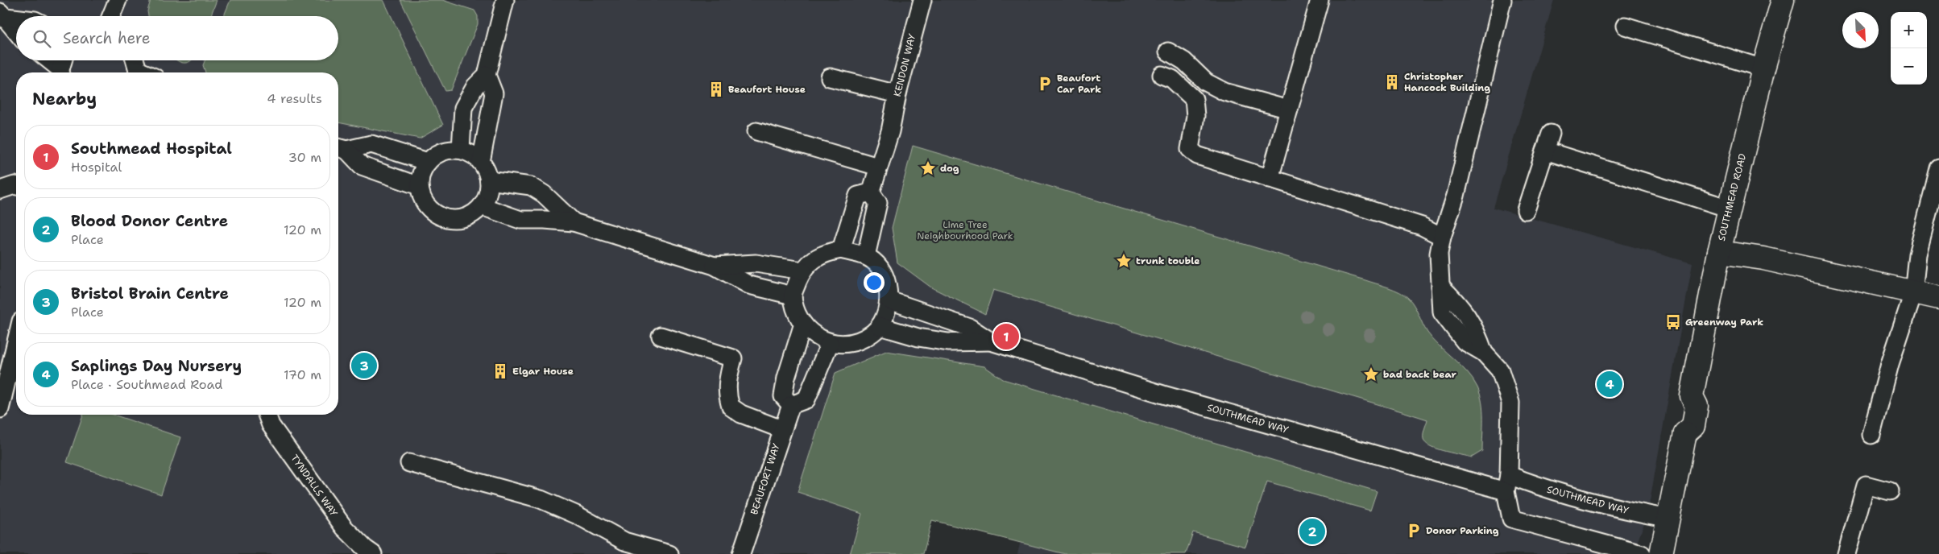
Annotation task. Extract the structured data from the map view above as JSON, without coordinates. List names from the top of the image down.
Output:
{
  "streets": {
    "main road": ["SOUTHMEAD ROAD"],
    "lane": [
      "KENDON WAY",
      "SOUTHMEAD WAY",
      "BEAUFORT WAY",
      "TYNDALLS WAY"
    ]
  },
  "crossings": [
    ["SOUTHMEAD ROAD", "SOUTHMEAD WAY"]
  ],
  "parks": ["Lime Tree Neighbourhood Park"],
  "places": {
    "building": ["Christopher Hancock Building", "Beaufort House", "Elgar House"],
    "parking": ["Beaufort Car Park", "Donor Parking"],
    "place": ["dog", "trunk touble", "bad back bear"],
    "bus stop": ["Greenway Park"]
  },
  "north": "bottom right",
  "page": {
    "map_buttons": ["+", "−"],
    "search": "Search here",
    "heading": ["Nearby", "4 results"],
    "list": [
      {
        "mark": "1",
        "name": "Southmead Hospital",
        "note": "Hospital",
        "value": "30 m"
      },
      {
        "mark": "2",
        "name": "Blood Donor Centre",
        "note": "Place",
        "value": "120 m"
      },
      {
        "mark": "3",
        "name": "Bristol Brain Centre",
        "note": "Place",
        "value": "120 m"
      },
      {
        "mark": "4",
        "name": "Saplings Day Nursery",
        "note": "Place · Southmead Road",
        "value": "170 m"
      }
    ],
    "pins": [
      "1",
      "3",
      "4",
      "2"
    ]
  }
}
